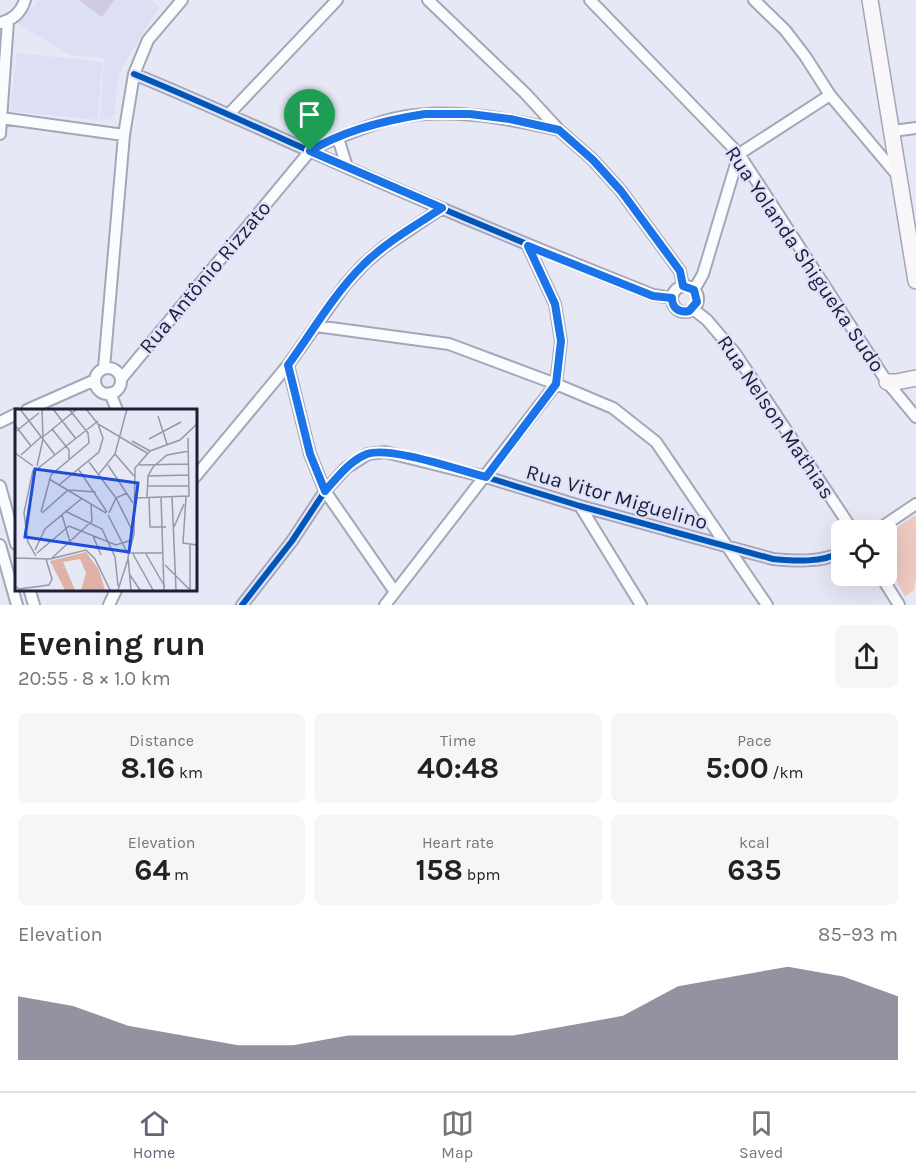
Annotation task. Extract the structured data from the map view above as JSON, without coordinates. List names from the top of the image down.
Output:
{
  "streets": {
    "street": [
      "Rua Yolanda Shigueka Sudo",
      "Rua Antônio Rizzato",
      "Rua Nelson Mathias",
      "Rua Vitor Miguelino"
    ]
  },
  "page": {
    "heading": ["Evening run", "20:55 · 8 × 1.0 km"],
    "stats": [
      ["Distance", "8.16 km"],
      ["Time", "40:48"],
      ["Pace", "5:00 /km"],
      ["Elevation", "64 m"],
      ["Heart rate", "158 bpm"],
      ["kcal", "635"]
    ],
    "chart": ["Elevation", "85–93 m"],
    "tabs": ["Home", "Map", "Saved"]
  }
}
